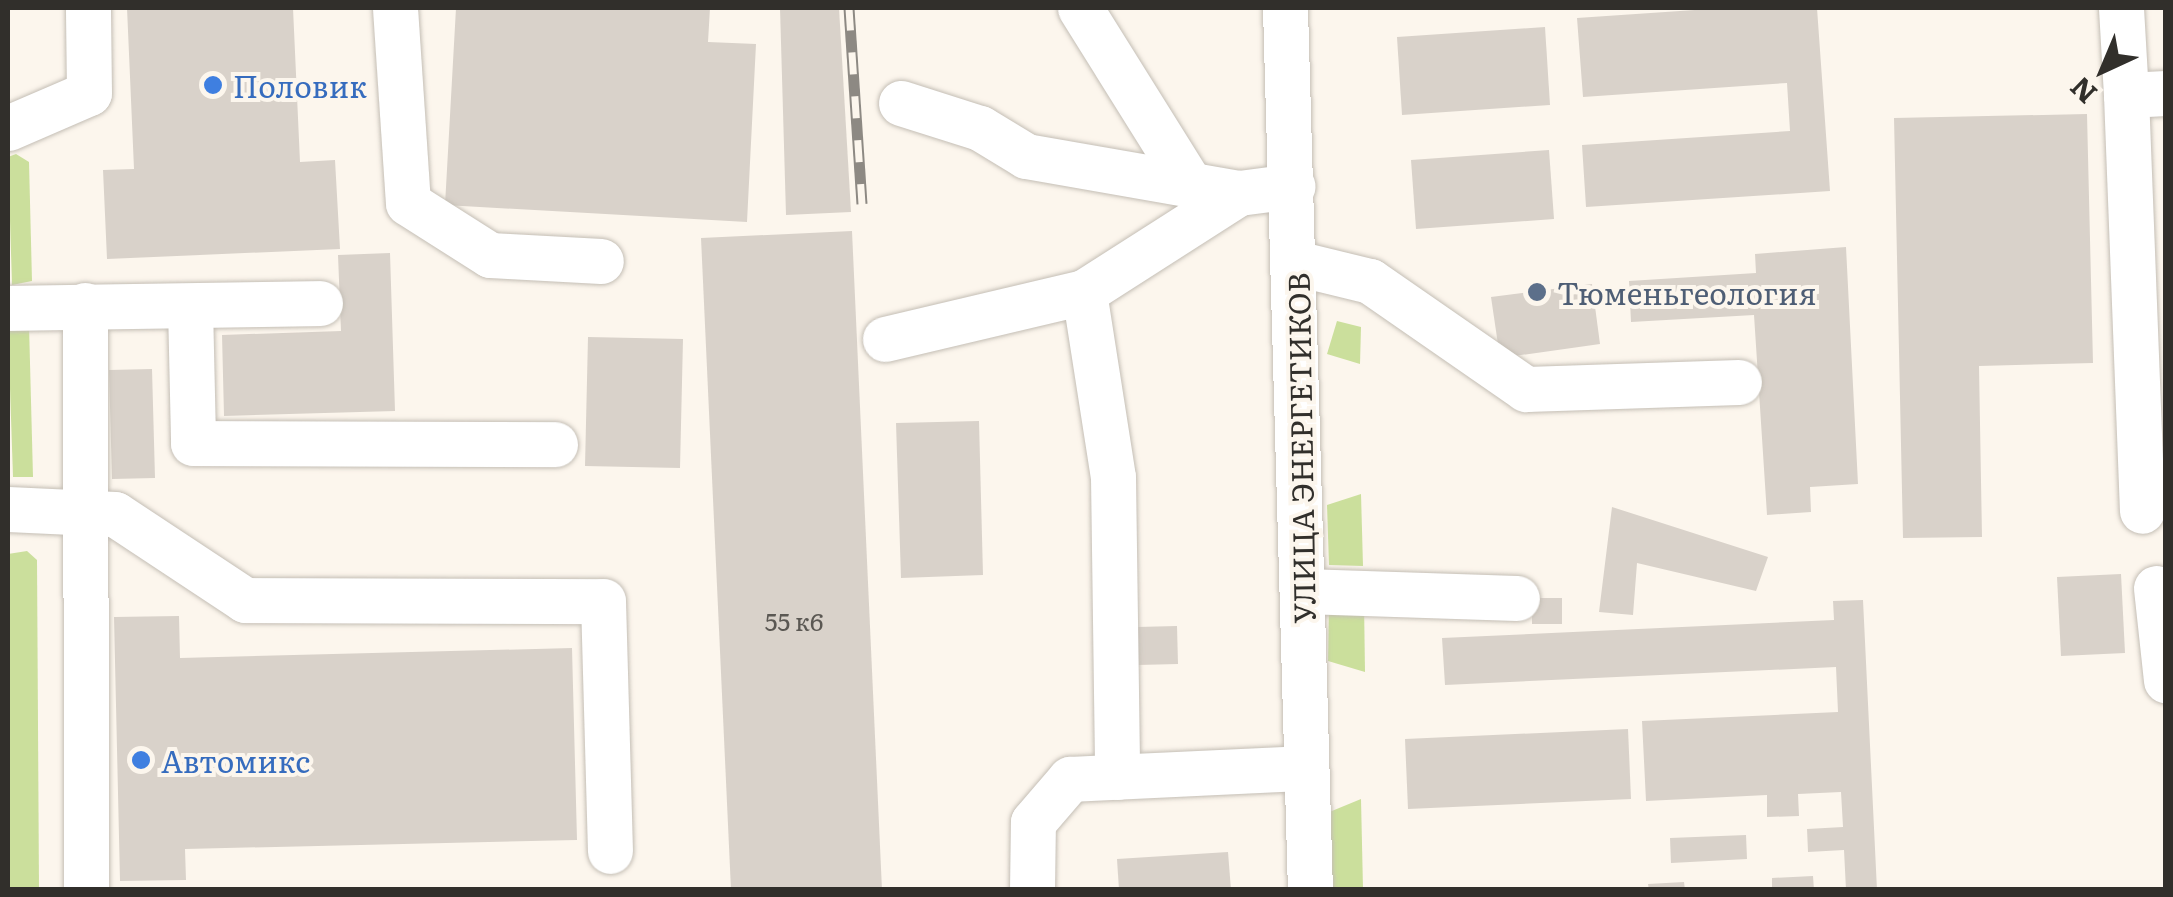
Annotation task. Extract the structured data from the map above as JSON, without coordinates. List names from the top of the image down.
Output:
{
  "streets": {
    "street": ["УЛИЦА ЭНЕРГЕТИКОВ"]
  },
  "places": ["Половик", "Тюменьгеология", "Автомикс"],
  "house_numbers": ["55 к6"],
  "north": "bottom left"
}
